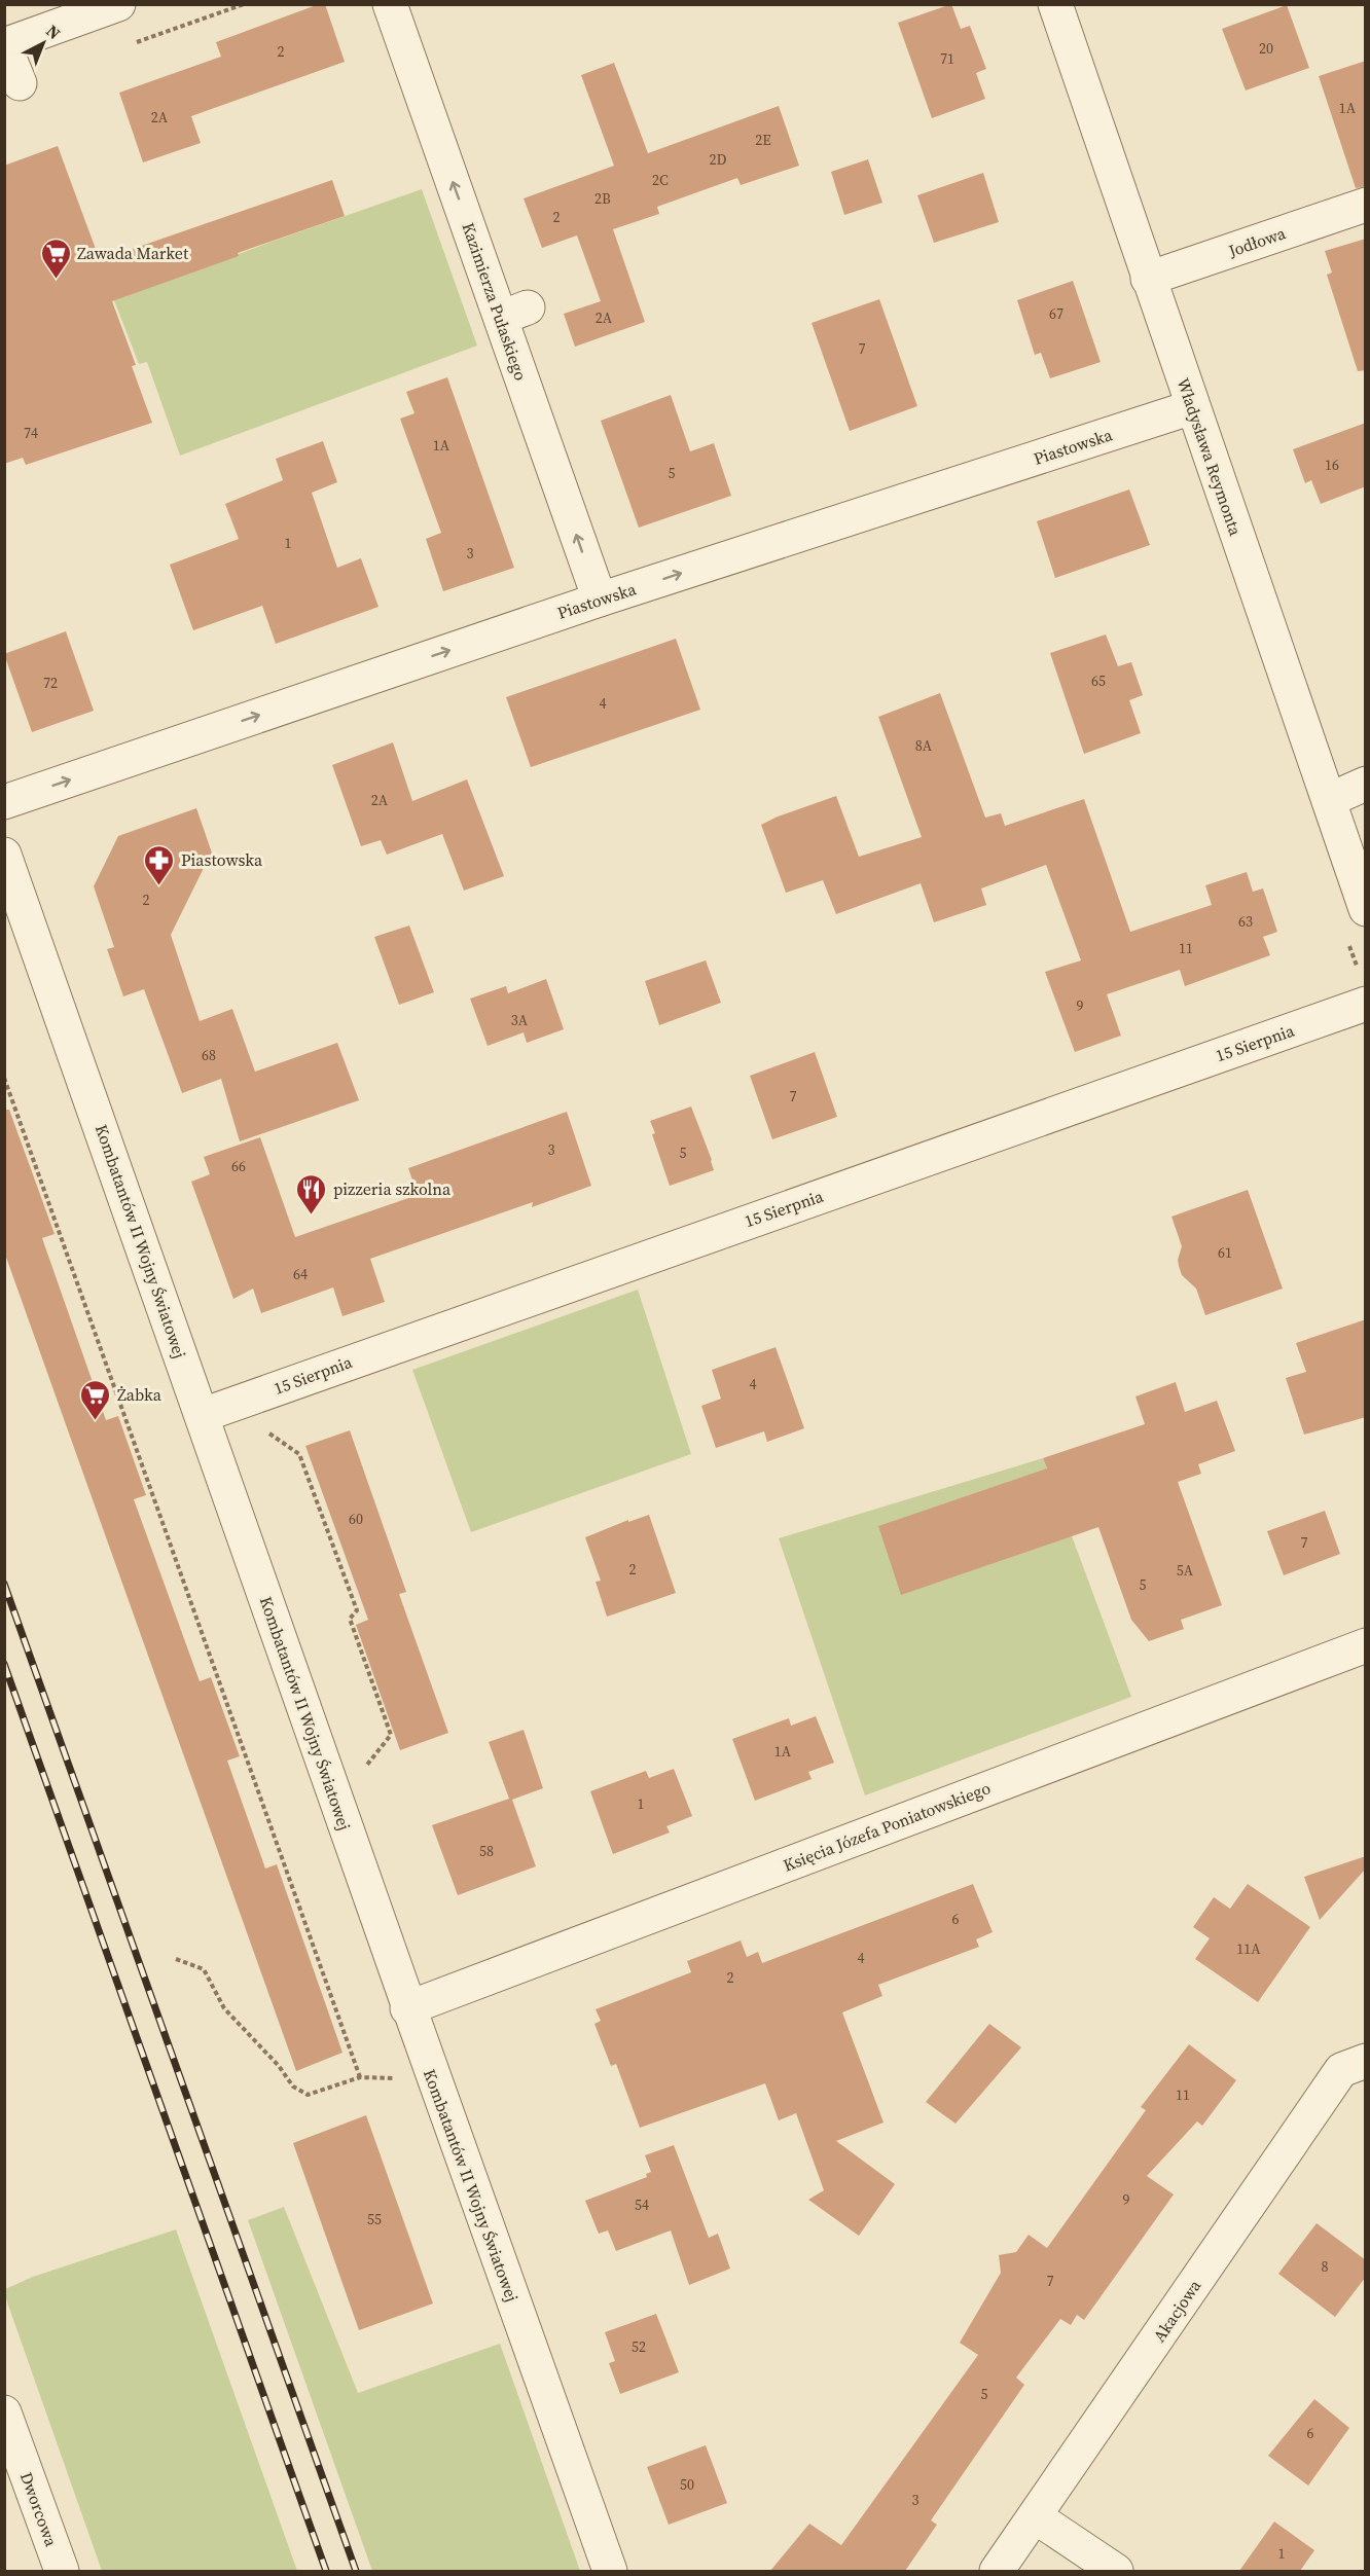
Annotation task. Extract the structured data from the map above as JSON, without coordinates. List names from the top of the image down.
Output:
{
  "streets": {
    "street": [
      "Jodłowa",
      "Kazimierza Pułaskiego",
      "Piastowska",
      "Władysława Reymonta",
      "15 Sierpnia",
      "Kombatantów II Wojny Światowej",
      "Księcia Józefa Poniatowskiego",
      "Akacjowa",
      "Dworcowa"
    ]
  },
  "crossings": [
    ["Jodłowa", "Władysława Reymonta"],
    ["Kazimierza Pułaskiego", "Piastowska"],
    ["Piastowska", "Władysława Reymonta"],
    ["15 Sierpnia", "Kombatantów II Wojny Światowej"],
    ["Kombatantów II Wojny Światowej", "Księcia Józefa Poniatowskiego"]
  ],
  "one_way": ["Kazimierza Pułaskiego", "Piastowska"],
  "places": {
    "supermarket": ["Zawada Market", "Żabka"],
    "pharmacy": ["Piastowska"],
    "restaurant": ["pizzeria szkolna"]
  },
  "house_numbers": [
    "20",
    "2",
    "71",
    "1A",
    "2A",
    "2E",
    "2D",
    "2C",
    "2B",
    "2",
    "67",
    "2A",
    "7",
    "74",
    "1A",
    "16",
    "5",
    "1",
    "3",
    "65",
    "72",
    "4",
    "8A",
    "2A",
    "2",
    "63",
    "11",
    "9",
    "3A",
    "68",
    "7",
    "3",
    "5",
    "66",
    "61",
    "64",
    "4",
    "60",
    "7",
    "2",
    "5A",
    "5",
    "1A",
    "1",
    "58",
    "6",
    "11A",
    "4",
    "2",
    "11",
    "9",
    "54",
    "55",
    "8",
    "7",
    "52",
    "5",
    "6",
    "50",
    "3",
    "1"
  ],
  "north": "top right"
}
